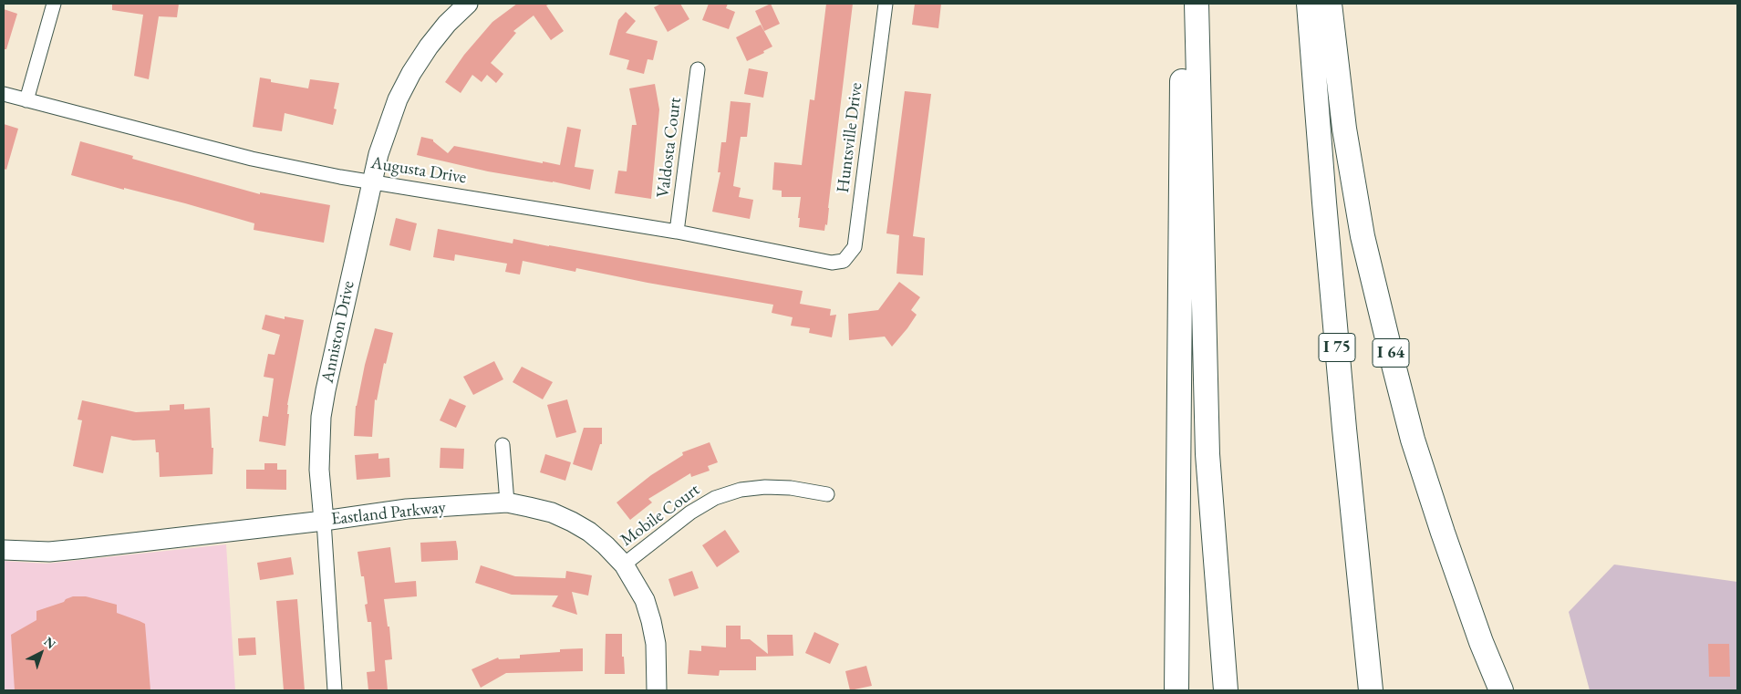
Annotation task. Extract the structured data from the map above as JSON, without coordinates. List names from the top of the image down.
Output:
{
  "streets": {
    "highway": ["I 75", "I 64"],
    "street": [
      "Huntsville Drive",
      "Valdosta Court",
      "Augusta Drive",
      "Anniston Drive",
      "Eastland Parkway",
      "Mobile Court"
    ]
  },
  "crossings": [
    ["Huntsville Drive", "Augusta Drive"],
    ["Valdosta Court", "Augusta Drive"],
    ["Augusta Drive", "Anniston Drive"],
    ["Anniston Drive", "Eastland Parkway"],
    ["Eastland Parkway", "Mobile Court"]
  ],
  "north": "top right"
}
